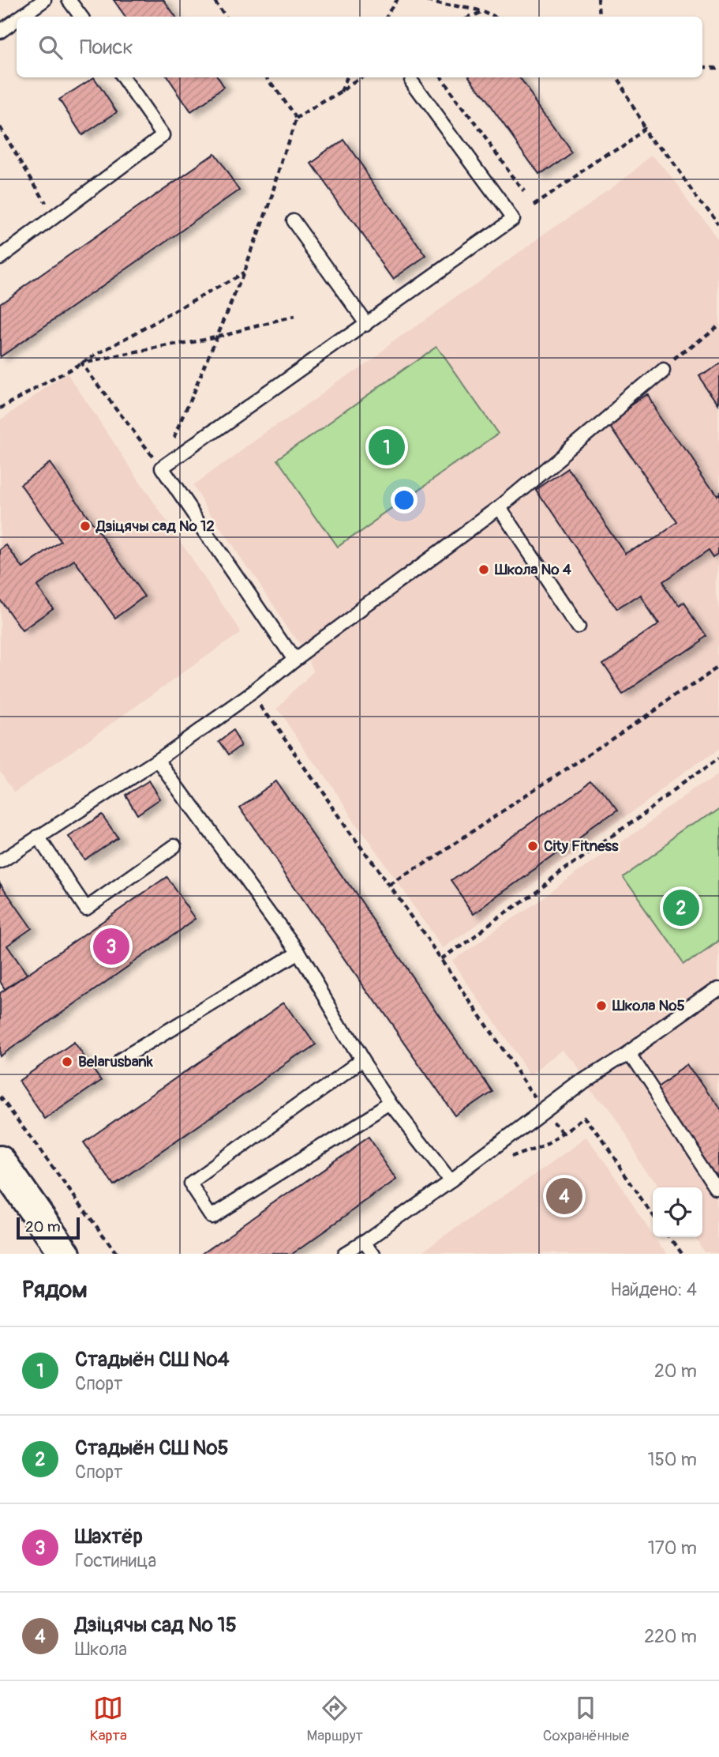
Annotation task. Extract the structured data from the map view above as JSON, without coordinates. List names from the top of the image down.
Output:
{
  "places": [
    "Дзіцячы сад № 12",
    "Школа № 4",
    "City Fitness",
    "Школа №5",
    "Belarusbank"
  ],
  "scale_bar": "20 m",
  "page": {
    "search": "Поиск",
    "pins": [
      "1",
      "2",
      "3",
      "4"
    ],
    "scale": "20 m",
    "heading": ["Рядом", "Найдено: 4"],
    "list": [
      {
        "mark": "1",
        "name": "Стадыён СШ №4",
        "note": "Спорт",
        "value": "20 m"
      },
      {
        "mark": "2",
        "name": "Стадыён СШ №5",
        "note": "Спорт",
        "value": "150 m"
      },
      {
        "mark": "3",
        "name": "Шахтёр",
        "note": "Гостиница",
        "value": "170 m"
      },
      {
        "mark": "4",
        "name": "Дзіцячы сад № 15",
        "note": "Школа",
        "value": "220 m"
      }
    ],
    "nav": ["Карта", "Маршрут", "Сохранённые"]
  }
}
